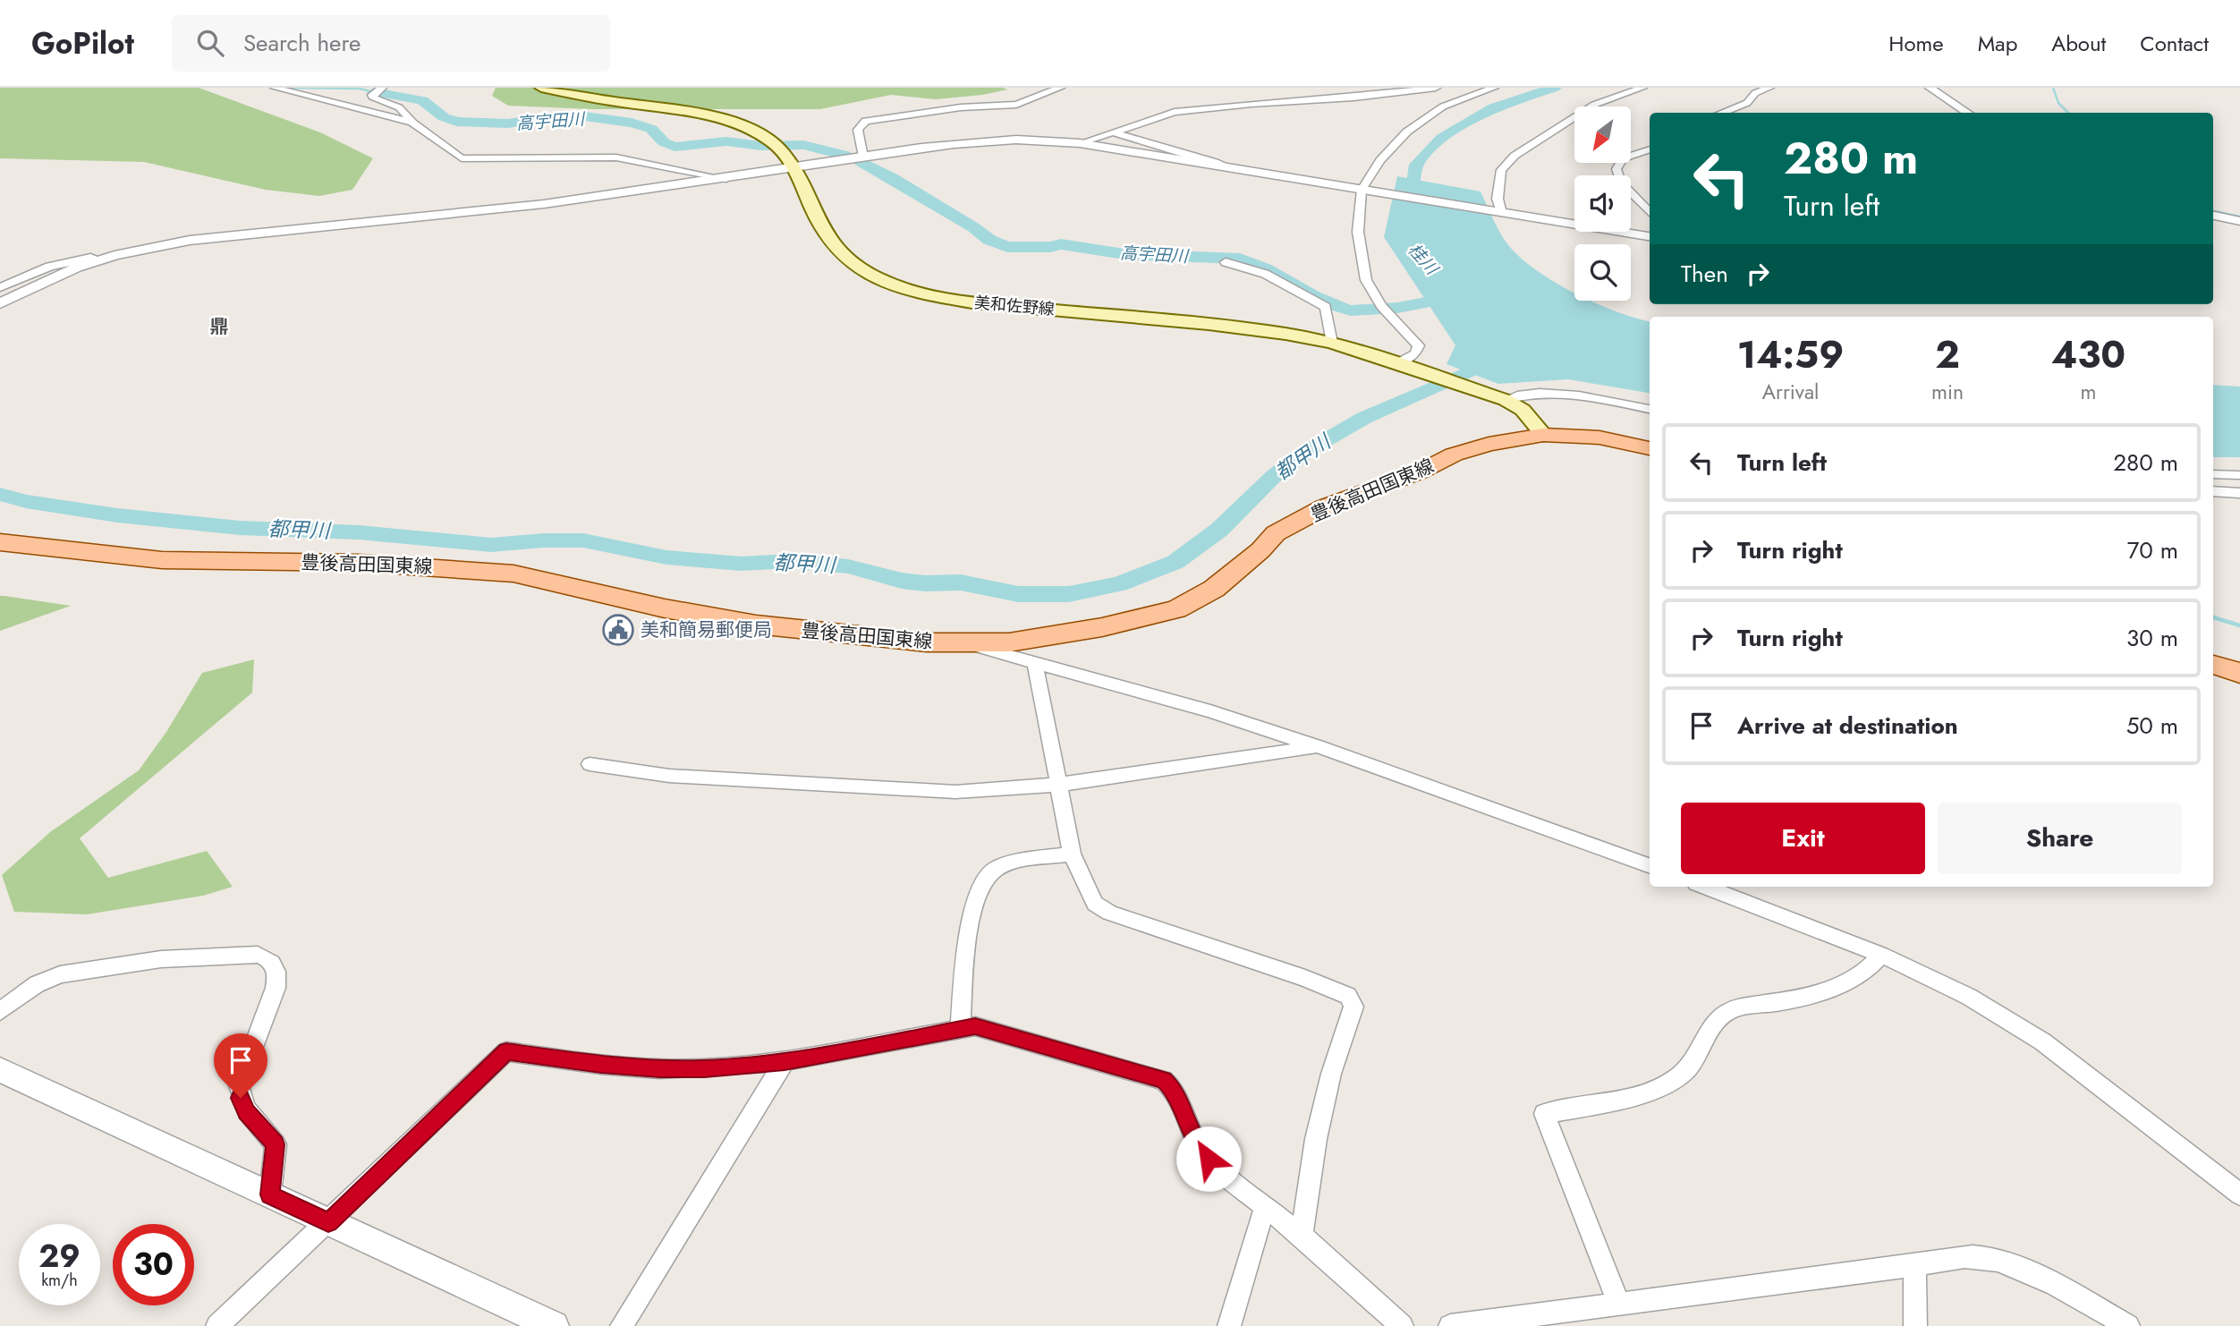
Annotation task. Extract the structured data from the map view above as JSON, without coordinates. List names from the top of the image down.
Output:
{
  "streets": {
    "main road": ["美和佐野線", "豊後高田国東線"]
  },
  "crossings": [
    ["美和佐野線", "豊後高田国東線"]
  ],
  "districts": ["鼎"],
  "water": ["高宇田川", "桂川", "都甲川"],
  "places": {
    "public building": ["美和簡易郵便局"]
  },
  "north": "bottom left",
  "page": {
    "header": "GoPilot",
    "search": "Search here",
    "nav": [
      "Home",
      "Map",
      "About",
      "Contact"
    ],
    "turn": ["280 m", "Turn left"],
    "then": "Then",
    "eta": [
      "14:59",
      "Arrival",
      "2",
      "min",
      "430",
      "m"
    ],
    "list": [
      {
        "name": "Turn left",
        "value": "280 m"
      },
      {
        "name": "Turn right",
        "value": "70 m"
      },
      {
        "name": "Turn right",
        "value": "30 m"
      },
      {
        "name": "Arrive at destination",
        "value": "50 m"
      }
    ],
    "buttons": ["Exit", "Share"],
    "speed": "29 km/h",
    "limit": "30"
  }
}
